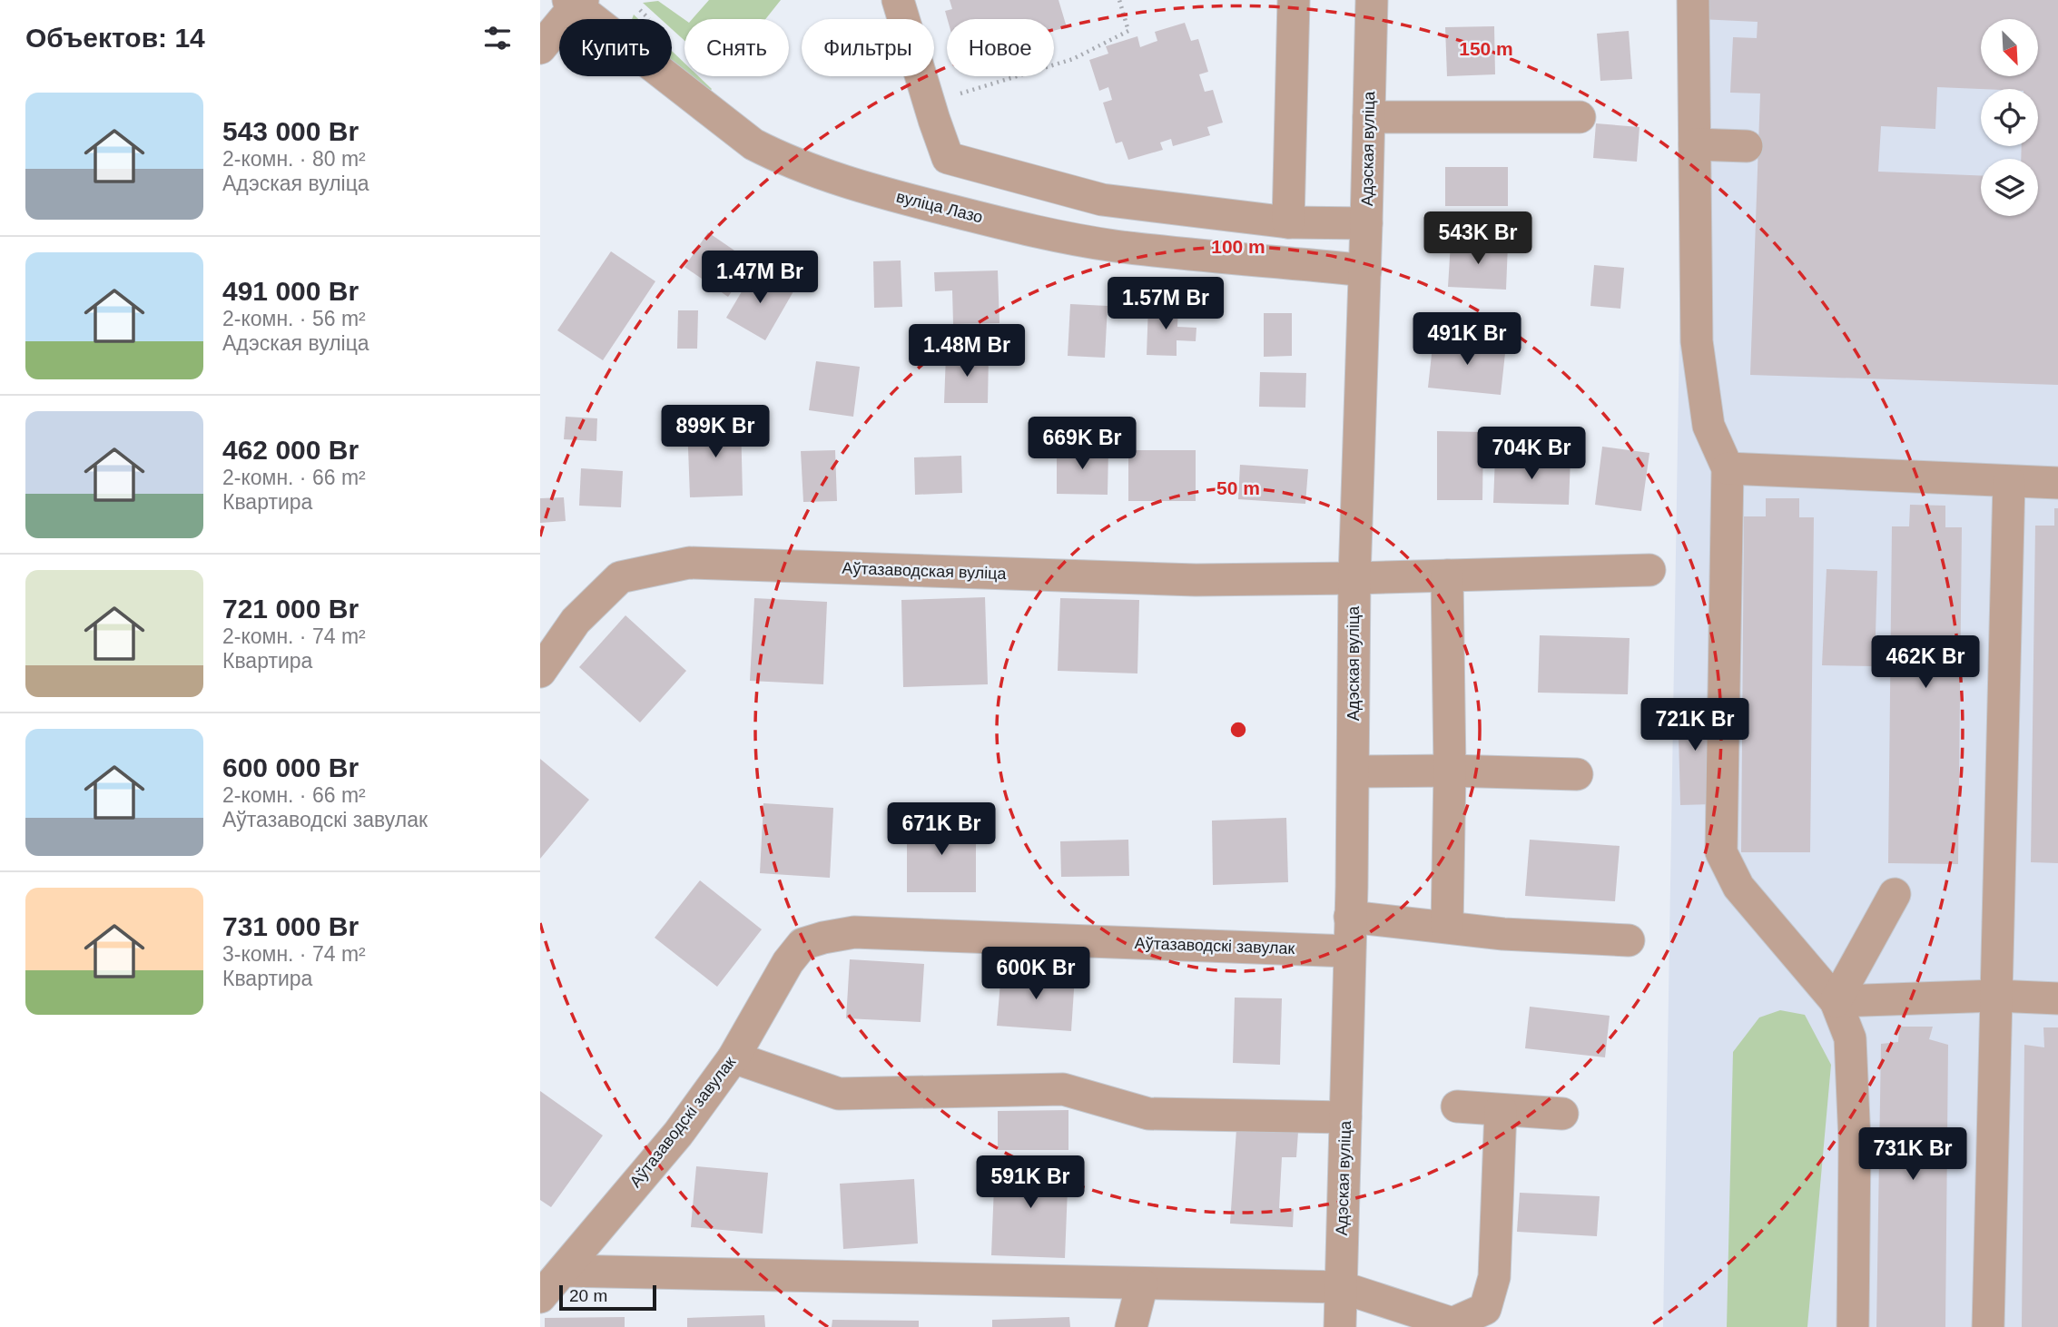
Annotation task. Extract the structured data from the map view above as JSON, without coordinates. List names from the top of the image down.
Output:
{
  "streets": {
    "street": [
      "Адэская вуліца",
      "вуліца Лазо",
      "Аўтазаводская вуліца",
      "Аўтазаводскі завулак"
    ]
  },
  "crossings": [
    ["Адэская вуліца", "вуліца Лазо"],
    ["Адэская вуліца", "Аўтазаводская вуліца"],
    ["Адэская вуліца", "Аўтазаводскі завулак"]
  ],
  "scale_bar": "20 m",
  "north": "bottom right",
  "page": {
    "heading": "Объектов: 14",
    "chip": [
      "Купить",
      "Снять",
      "Фильтры",
      "Новое"
    ],
    "list": [
      {
        "name": "543 000 Br",
        "note": "2-комн. · 80 m² · Адэская вуліца"
      },
      {
        "name": "491 000 Br",
        "note": "2-комн. · 56 m² · Адэская вуліца"
      },
      {
        "name": "462 000 Br",
        "note": "2-комн. · 66 m² · Квартира"
      },
      {
        "name": "721 000 Br",
        "note": "2-комн. · 74 m² · Квартира"
      },
      {
        "name": "600 000 Br",
        "note": "2-комн. · 66 m² · Аўтазаводскі завулак"
      },
      {
        "name": "731 000 Br",
        "note": "3-комн. · 74 m² · Квартира"
      }
    ],
    "price": [
      "543K Br",
      "1.47M Br",
      "1.57M Br",
      "491K Br",
      "1.48M Br",
      "899K Br",
      "669K Br",
      "704K Br",
      "462K Br",
      "721K Br",
      "671K Br",
      "600K Br",
      "731K Br",
      "591K Br"
    ],
    "scale": "20 m"
  },
  "rings": ["150 m", "100 m", "50 m"]
}
